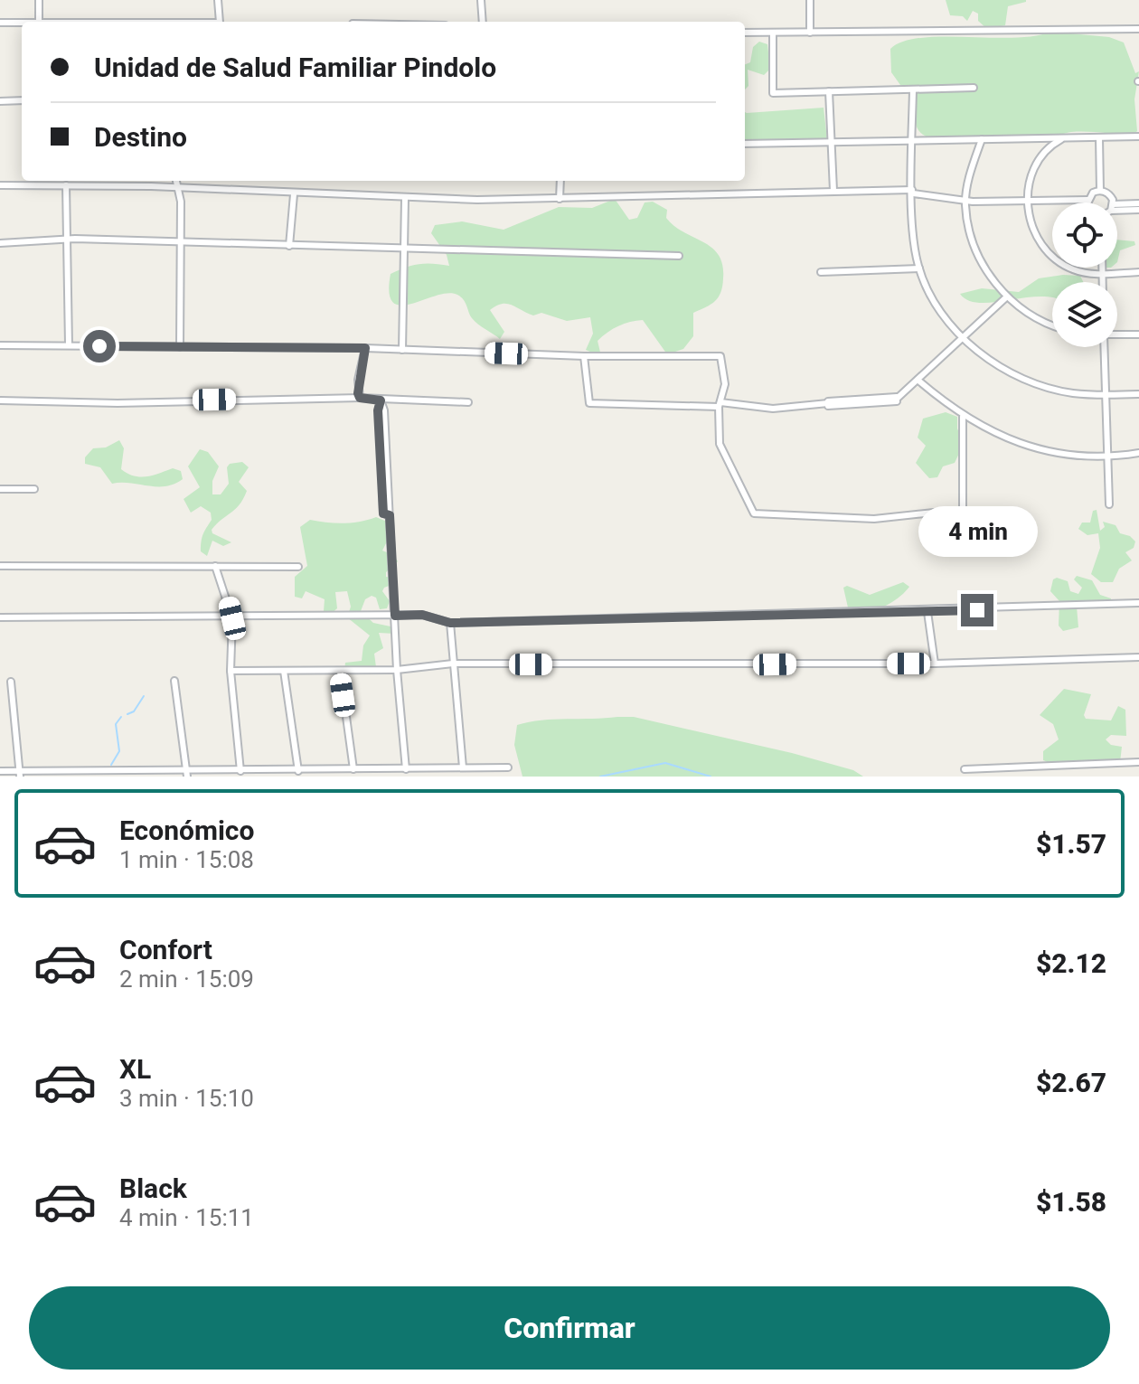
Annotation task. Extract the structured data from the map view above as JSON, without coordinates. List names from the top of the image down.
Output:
{
  "page": {
    "banner": ["Unidad de Salud Familiar Pindolo", "Destino"],
    "bubble": "4 min",
    "list": [
      {
        "name": "Económico",
        "note": "1 min · 15:08",
        "value": "$1.57"
      },
      {
        "name": "Confort",
        "note": "2 min · 15:09",
        "value": "$2.12"
      },
      {
        "name": "XL",
        "note": "3 min · 15:10",
        "value": "$2.67"
      },
      {
        "name": "Black",
        "note": "4 min · 15:11",
        "value": "$1.58"
      }
    ],
    "buttons": "Confirmar"
  }
}
